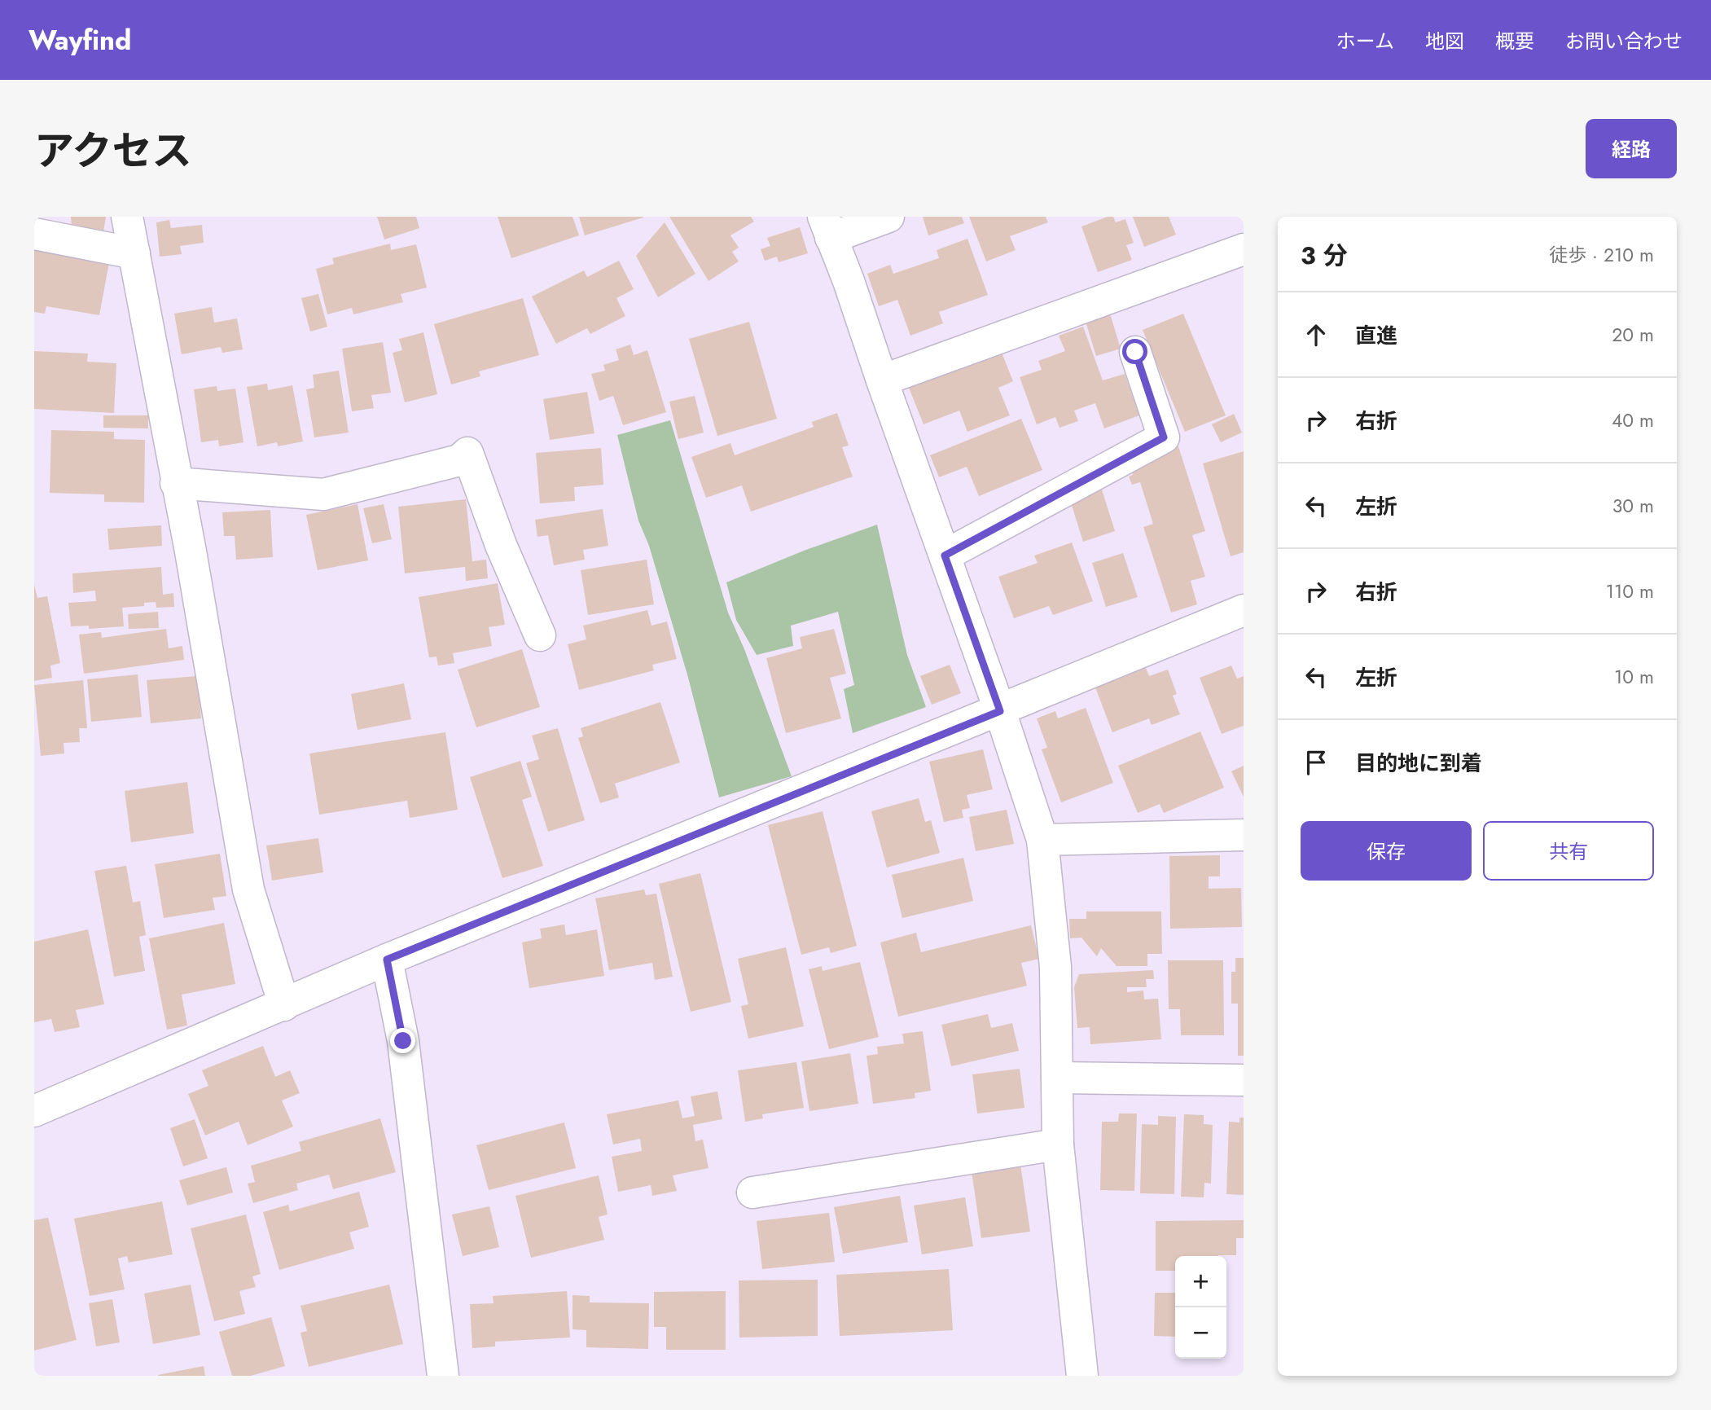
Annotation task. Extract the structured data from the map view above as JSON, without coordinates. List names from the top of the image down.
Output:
{
  "page": {
    "header": "Wayfind",
    "nav": [
      "ホーム",
      "地図",
      "概要",
      "お問い合わせ"
    ],
    "title": "アクセス",
    "buttons": [
      "経路",
      ["保存", "共有"]
    ],
    "heading": ["3 分", "徒歩 · 210 m"],
    "list": [
      ["直進", "20 m"],
      ["右折", "40 m"],
      ["左折", "30 m"],
      ["右折", "110 m"],
      ["左折", "10 m"],
      "目的地に到着"
    ],
    "map_buttons": ["+", "−"]
  }
}
